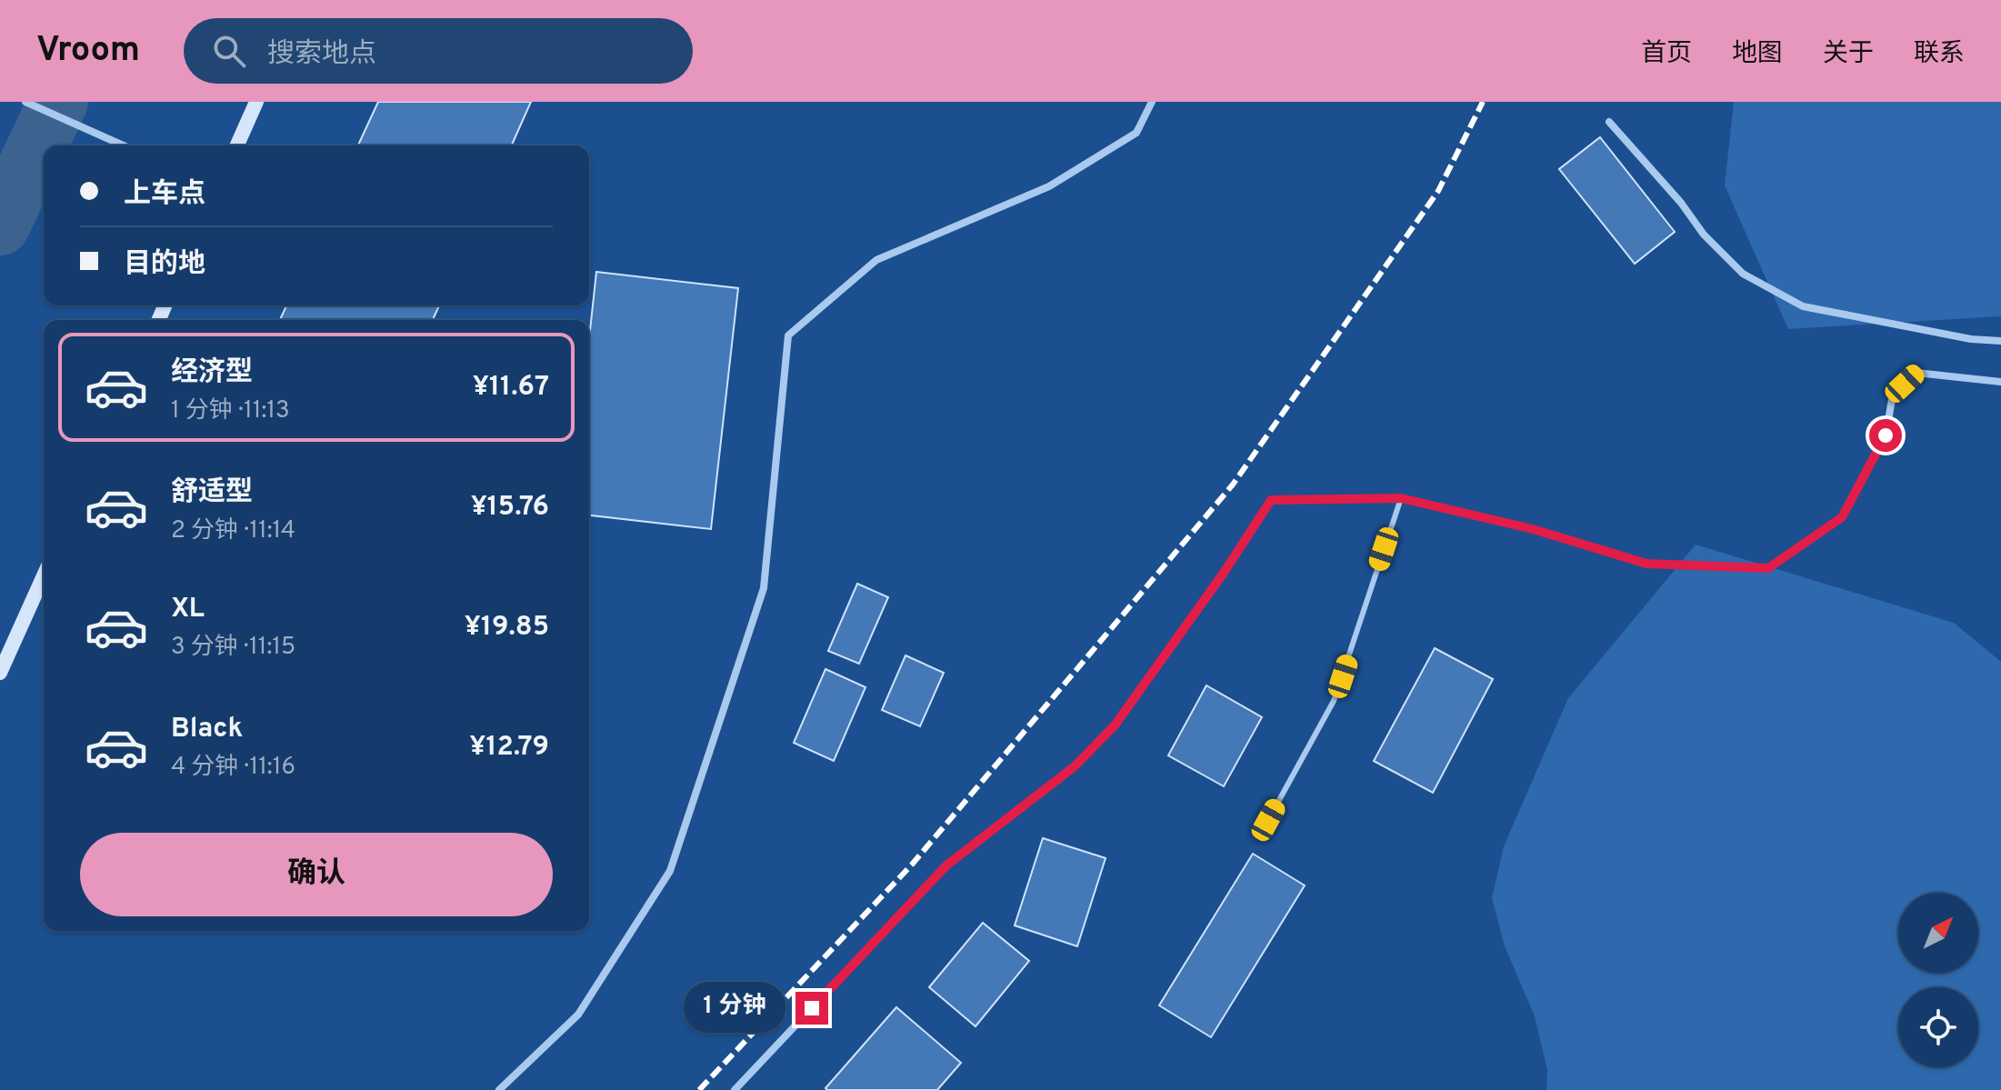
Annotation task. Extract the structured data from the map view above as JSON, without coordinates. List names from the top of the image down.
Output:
{
  "north": "top right",
  "page": {
    "header": "Vroom",
    "search": "搜索地点",
    "nav": [
      "首页",
      "地图",
      "关于",
      "联系"
    ],
    "banner": ["上车点", "目的地"],
    "list": [
      {
        "name": "经济型",
        "note": "1 分钟 · 11:13",
        "value": "¥11.67"
      },
      {
        "name": "舒适型",
        "note": "2 分钟 · 11:14",
        "value": "¥15.76"
      },
      {
        "name": "XL",
        "note": "3 分钟 · 11:15",
        "value": "¥19.85"
      },
      {
        "name": "Black",
        "note": "4 分钟 · 11:16",
        "value": "¥12.79"
      }
    ],
    "buttons": "确认",
    "bubble": "1 分钟"
  }
}
